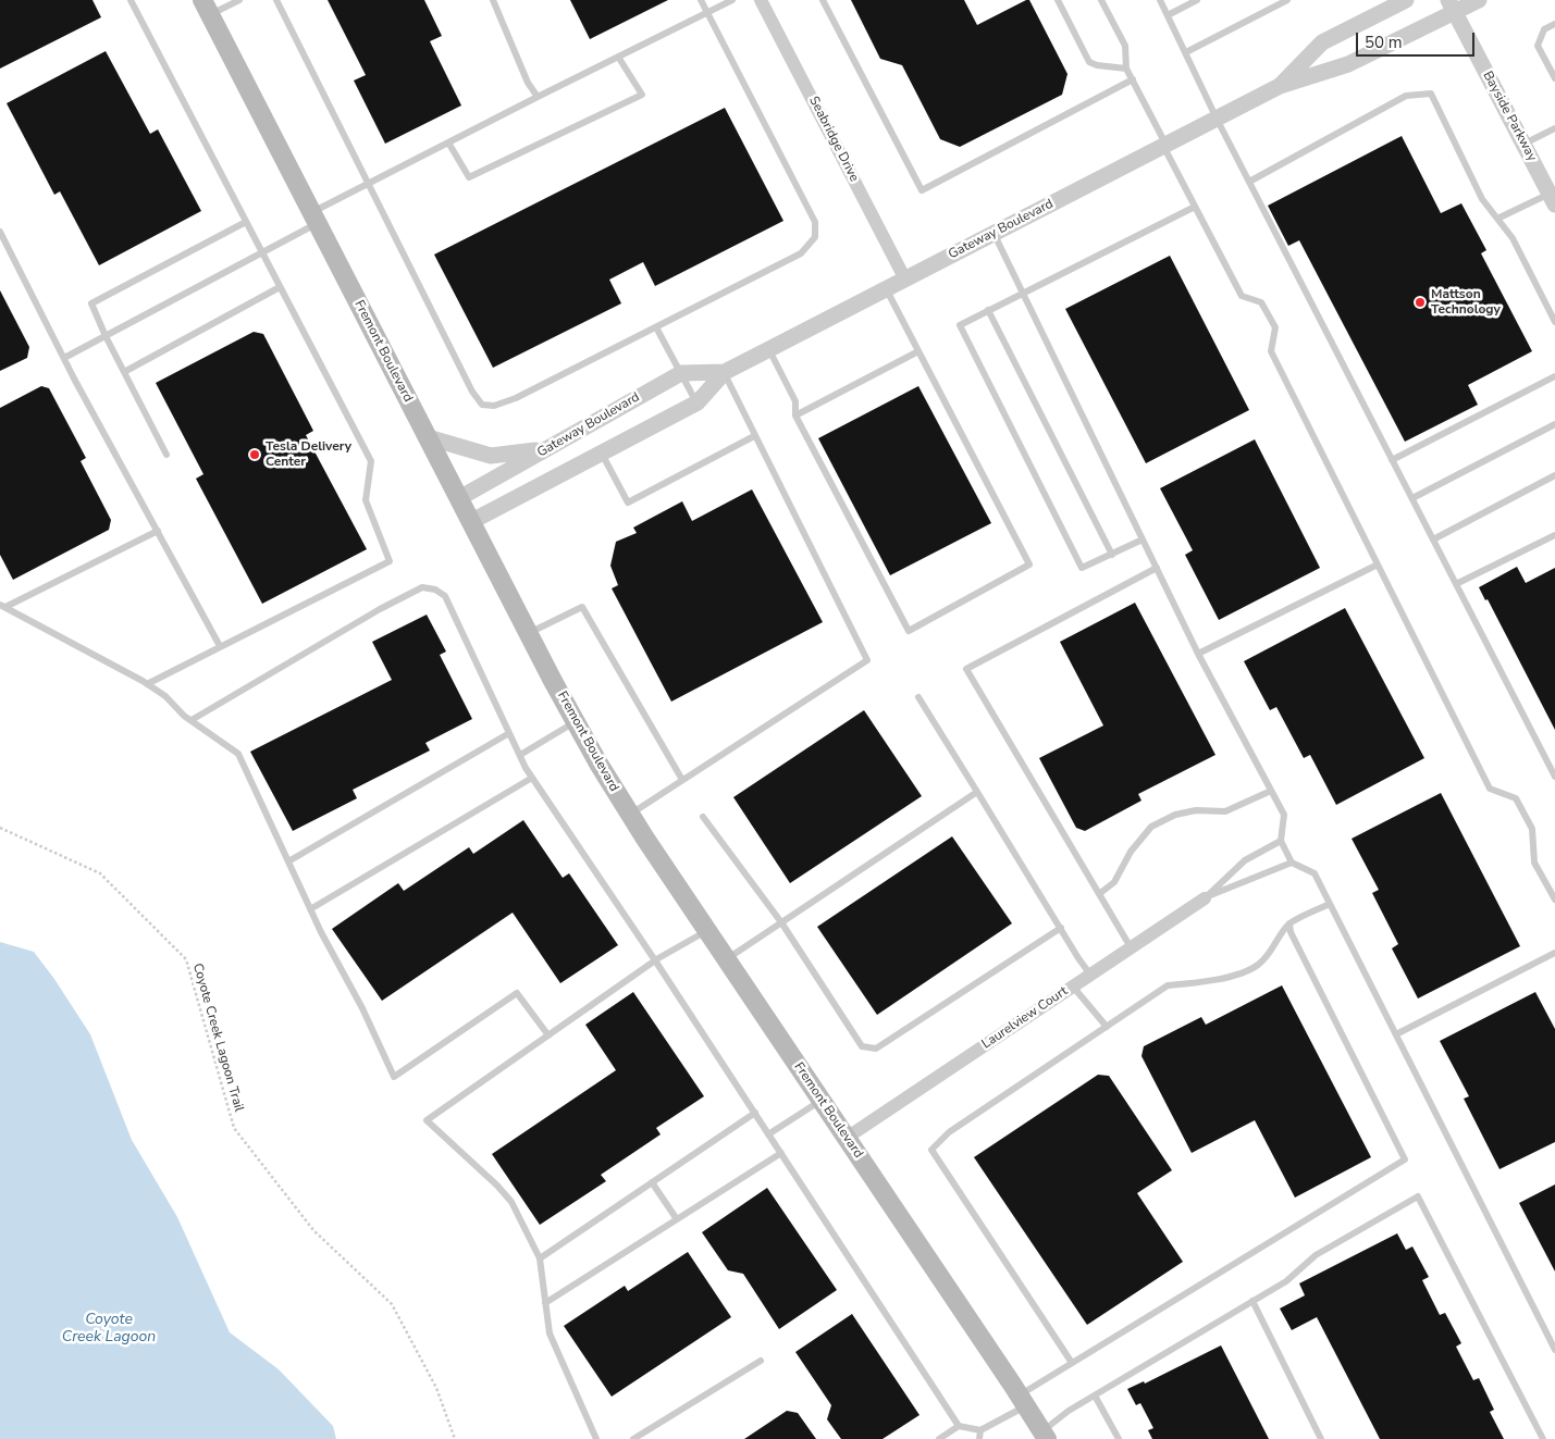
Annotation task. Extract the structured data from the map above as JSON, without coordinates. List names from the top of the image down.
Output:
{
  "streets": {
    "main road": ["Fremont Boulevard"],
    "street": [
      "Bayside Parkway",
      "Seabridge Drive",
      "Gateway Boulevard",
      "Laurelview Court"
    ],
    "path": ["Coyote Creek Lagoon Trail"]
  },
  "crossings": [
    ["Bayside Parkway", "Gateway Boulevard"],
    ["Seabridge Drive", "Gateway Boulevard"],
    ["Gateway Boulevard", "Fremont Boulevard"],
    ["Fremont Boulevard", "Laurelview Court"]
  ],
  "water": ["Coyote Creek Lagoon"],
  "places": ["Mattson Technology", "Tesla Delivery Center"],
  "scale_bar": "50 m"
}
